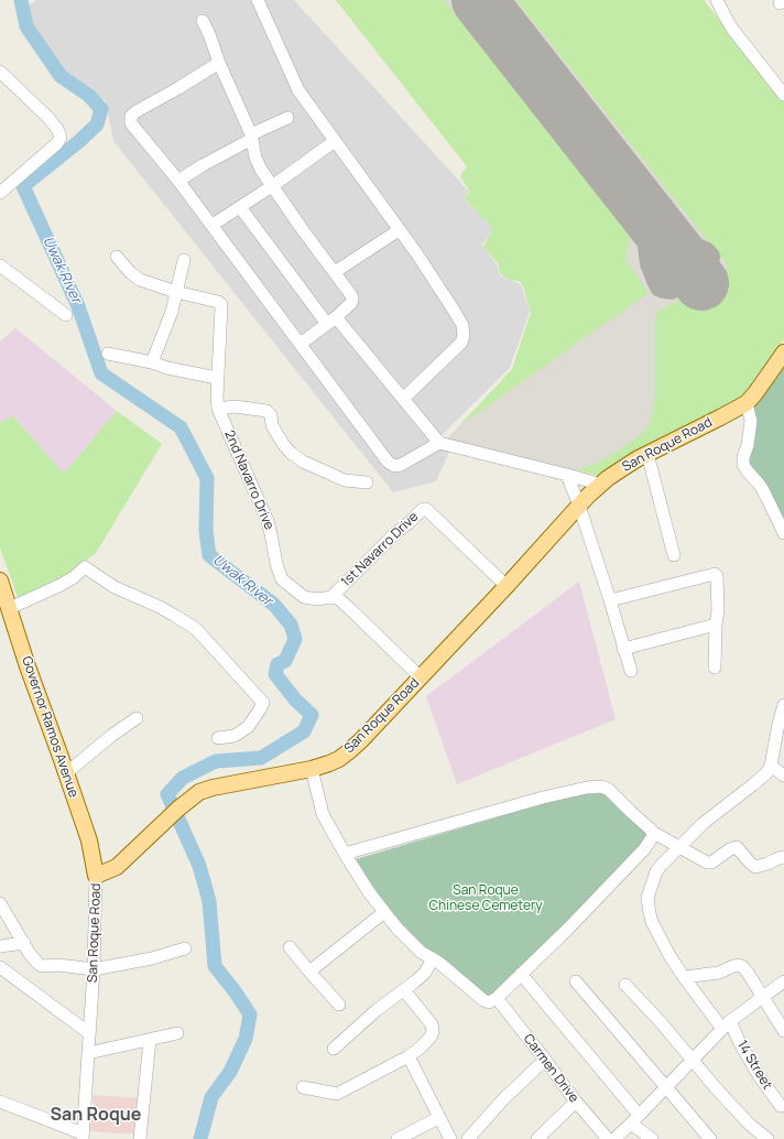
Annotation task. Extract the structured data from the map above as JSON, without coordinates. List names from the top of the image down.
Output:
{
  "streets": {
    "main road": ["San Roque Road", "Governor Ramos Avenue"],
    "street": [
      "2nd Navarro Drive",
      "1st Navarro Drive",
      "14 Street",
      "Carmen Drive"
    ]
  },
  "crossings": [
    ["San Roque Road", "1st Navarro Drive"],
    ["San Roque Road", "Governor Ramos Avenue"],
    ["2nd Navarro Drive", "1st Navarro Drive"]
  ],
  "districts": ["San Roque"],
  "water": ["Uwak River"],
  "parks": ["San Roque Chinese Cemetery"]
}
